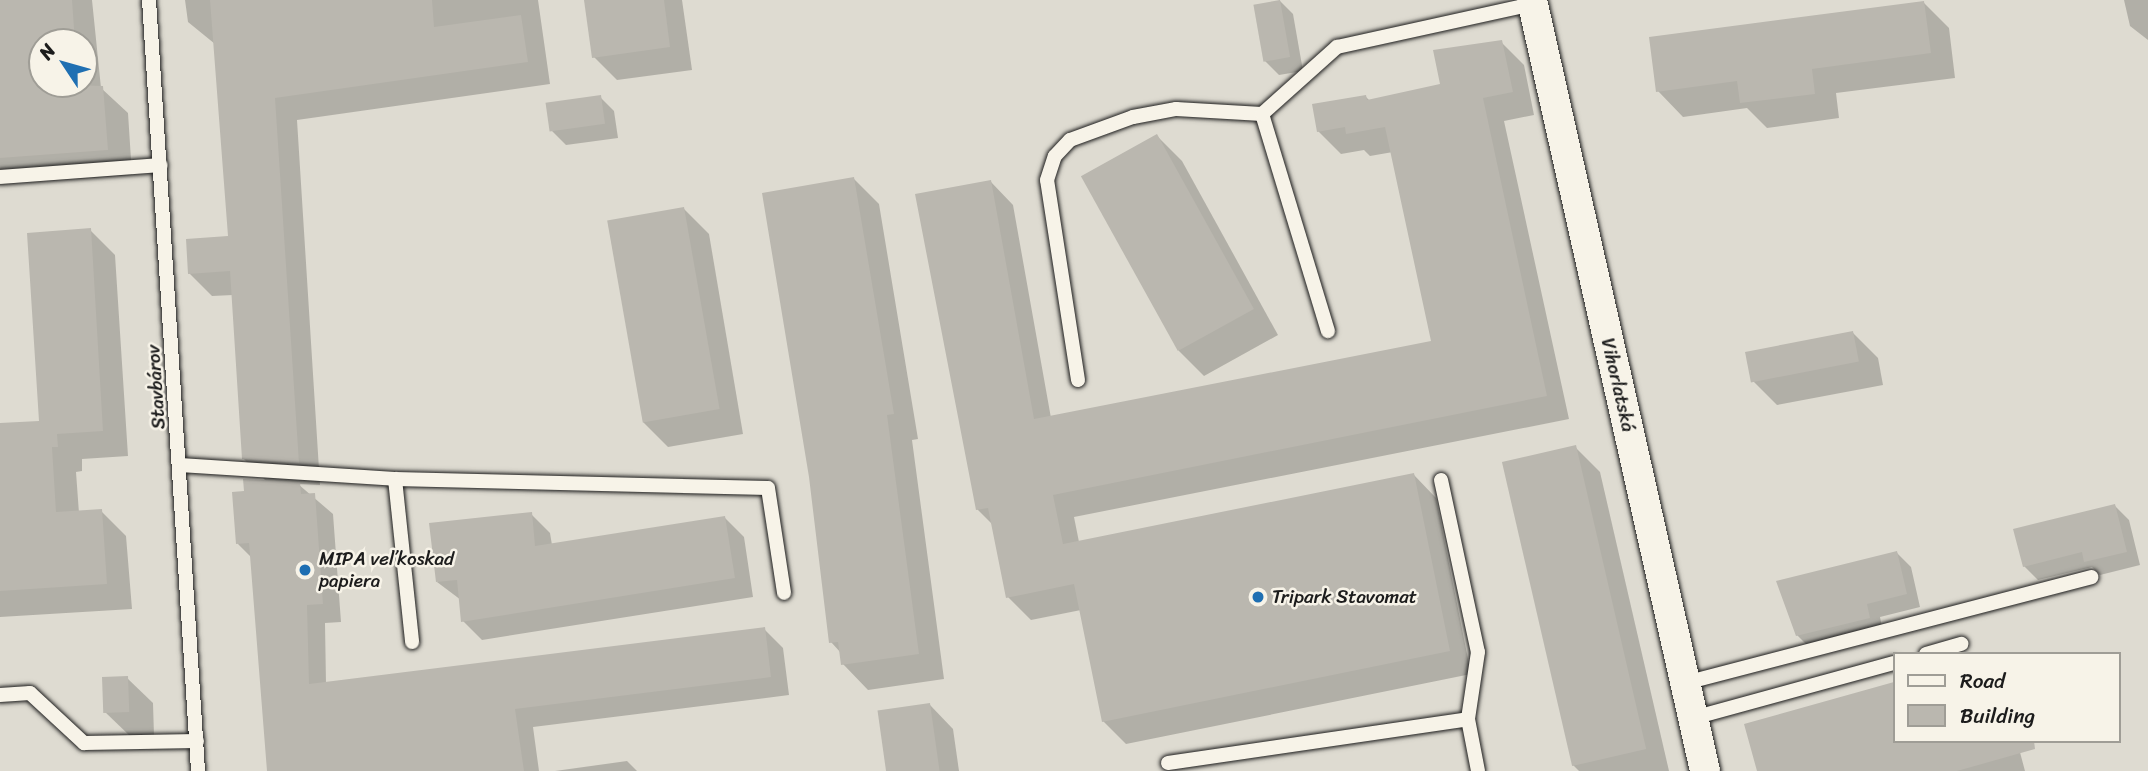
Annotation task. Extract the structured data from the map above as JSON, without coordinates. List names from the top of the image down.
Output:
{
  "streets": {
    "street": ["Vihorlatská"],
    "lane": ["Stavbárov"]
  },
  "places": ["MIPA veľkoskad papiera", "Tripark Stavomat"],
  "legend": ["Road", "Building"],
  "north": "top left"
}
